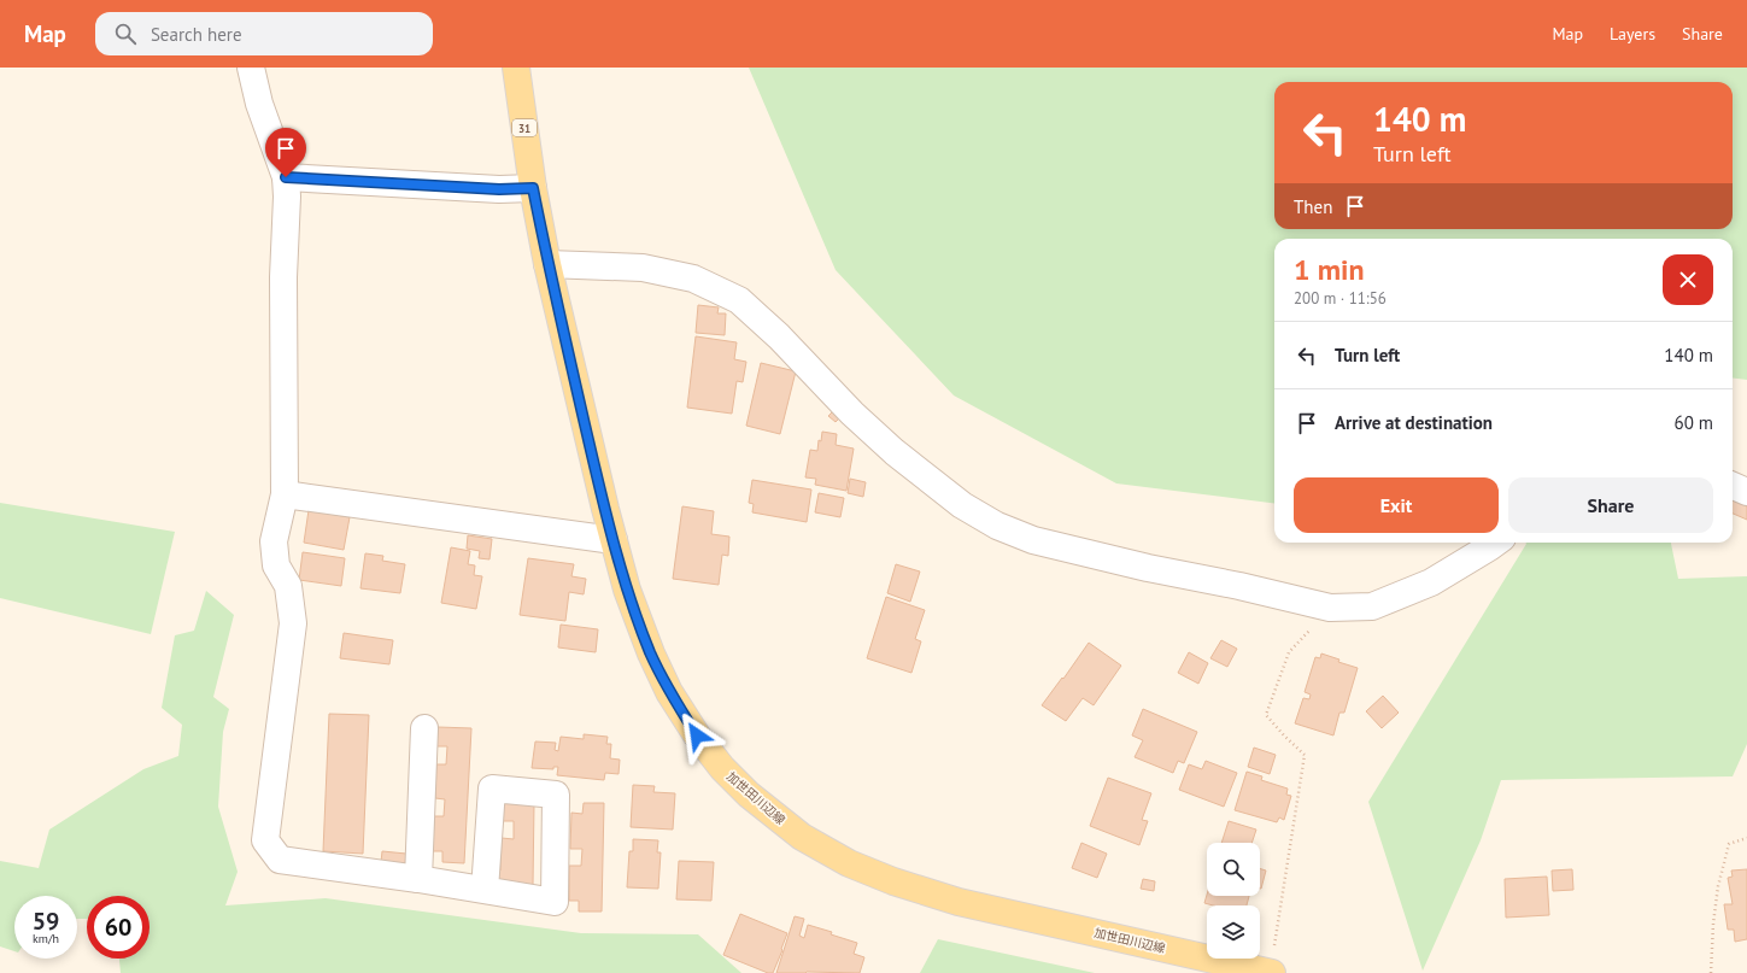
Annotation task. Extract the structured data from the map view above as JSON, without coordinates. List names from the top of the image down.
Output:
{
  "streets": {
    "main road": ["31", "加世田川辺線"]
  },
  "page": {
    "header": "Map",
    "search": "Search here",
    "nav": ["Map", "Layers", "Share"],
    "turn": ["140 m", "Turn left"],
    "then": "Then",
    "heading": ["1 min", "200 m · 11:56"],
    "list": [
      {
        "name": "Turn left",
        "value": "140 m"
      },
      {
        "name": "Arrive at destination",
        "value": "60 m"
      }
    ],
    "buttons": ["Exit", "Share"],
    "speed": "59 km/h",
    "limit": "60"
  }
}
